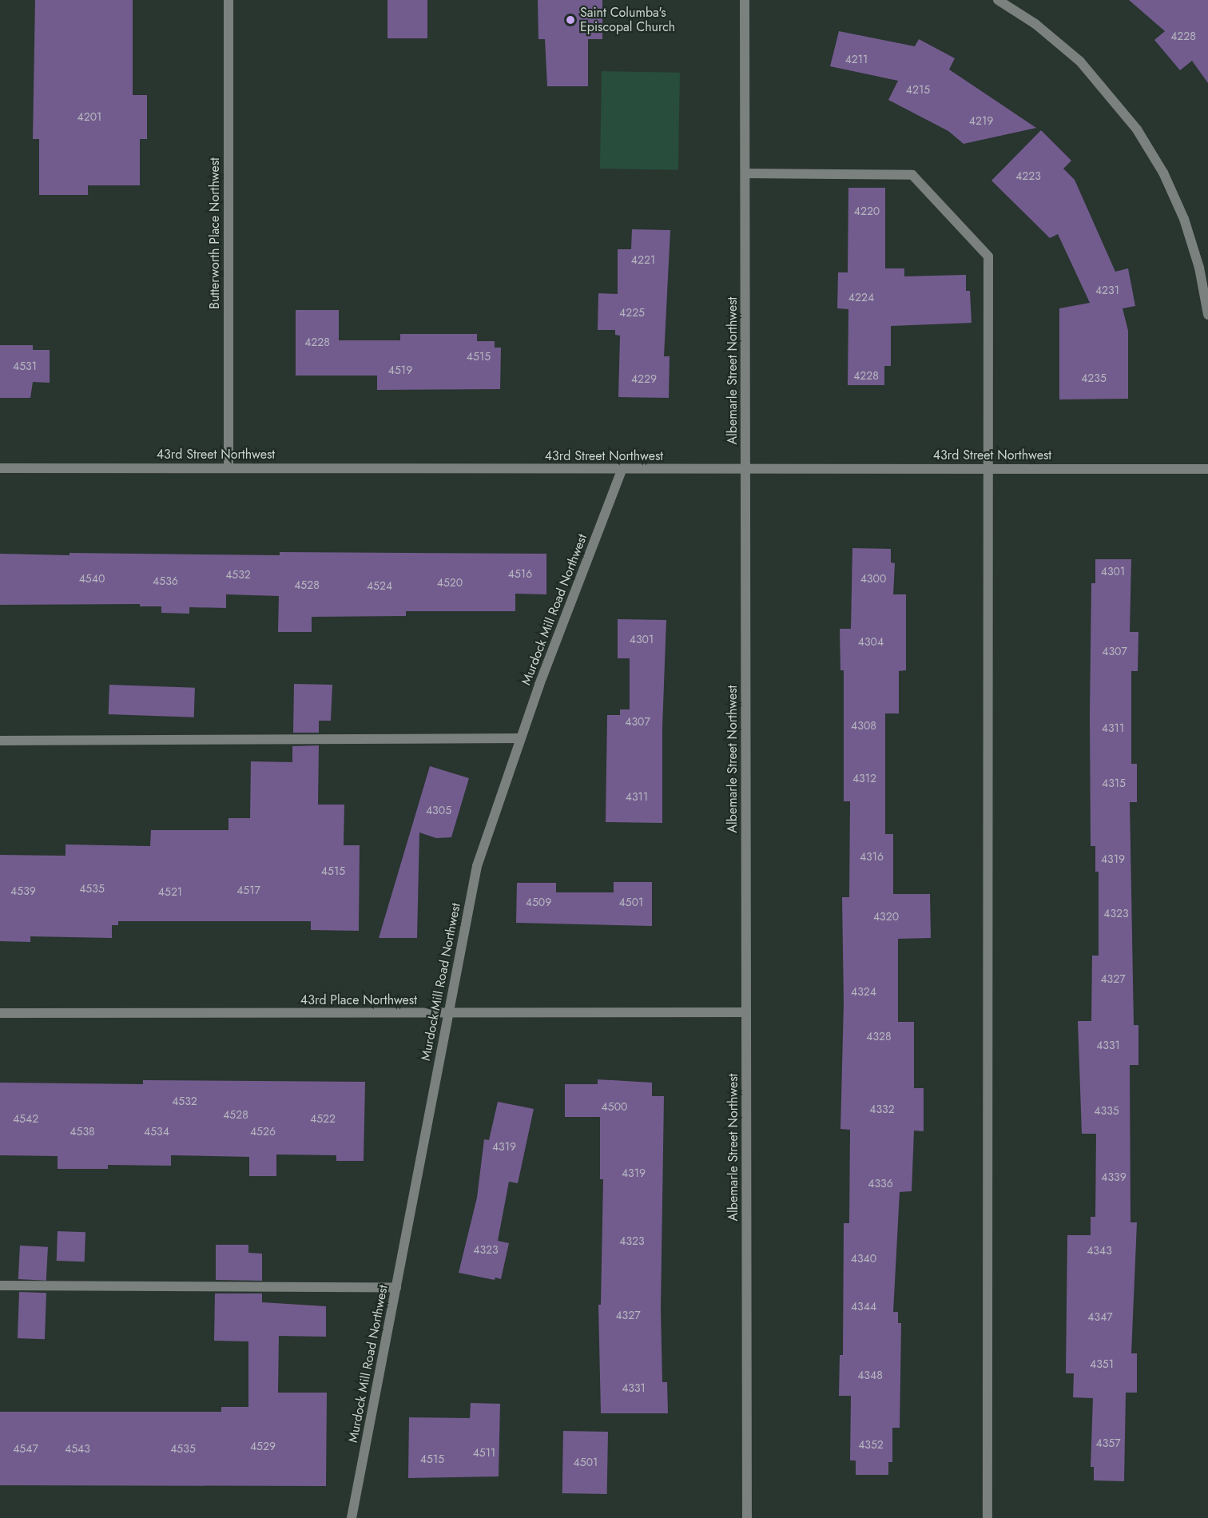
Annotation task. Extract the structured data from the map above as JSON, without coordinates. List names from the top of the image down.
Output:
{
  "streets": {
    "street": [
      "Butterworth Place Northwest",
      "Albemarle Street Northwest",
      "43rd Street Northwest",
      "Murdock Mill Road Northwest",
      "43rd Place Northwest"
    ]
  },
  "crossings": [
    ["Butterworth Place Northwest", "43rd Street Northwest"],
    ["Albemarle Street Northwest", "43rd Street Northwest"],
    ["Albemarle Street Northwest", "43rd Place Northwest"],
    ["43rd Street Northwest", "Murdock Mill Road Northwest"],
    ["Murdock Mill Road Northwest", "43rd Place Northwest"]
  ],
  "places": ["Saint Columba's Episcopal Church"],
  "house_numbers": [
    "4228",
    "4211",
    "4215",
    "4201",
    "4219",
    "4223",
    "4220",
    "4221",
    "4231",
    "4224",
    "4225",
    "4228",
    "4515",
    "4531",
    "4519",
    "4228",
    "4235",
    "4229",
    "4301",
    "4516",
    "4532",
    "4540",
    "4300",
    "4536",
    "4520",
    "4528",
    "4524",
    "4301",
    "4304",
    "4307",
    "4307",
    "4308",
    "4311",
    "4312",
    "4315",
    "4311",
    "4305",
    "4316",
    "4319",
    "4515",
    "4535",
    "4517",
    "4539",
    "4521",
    "4509",
    "4501",
    "4323",
    "4320",
    "4327",
    "4324",
    "4328",
    "4331",
    "4532",
    "4500",
    "4332",
    "4335",
    "4528",
    "4542",
    "4522",
    "4538",
    "4534",
    "4526",
    "4319",
    "4319",
    "4339",
    "4336",
    "4323",
    "4323",
    "4343",
    "4340",
    "4344",
    "4327",
    "4347",
    "4351",
    "4348",
    "4331",
    "4357",
    "4352",
    "4529",
    "4547",
    "4543",
    "4535",
    "4511",
    "4515",
    "4501"
  ]
}
